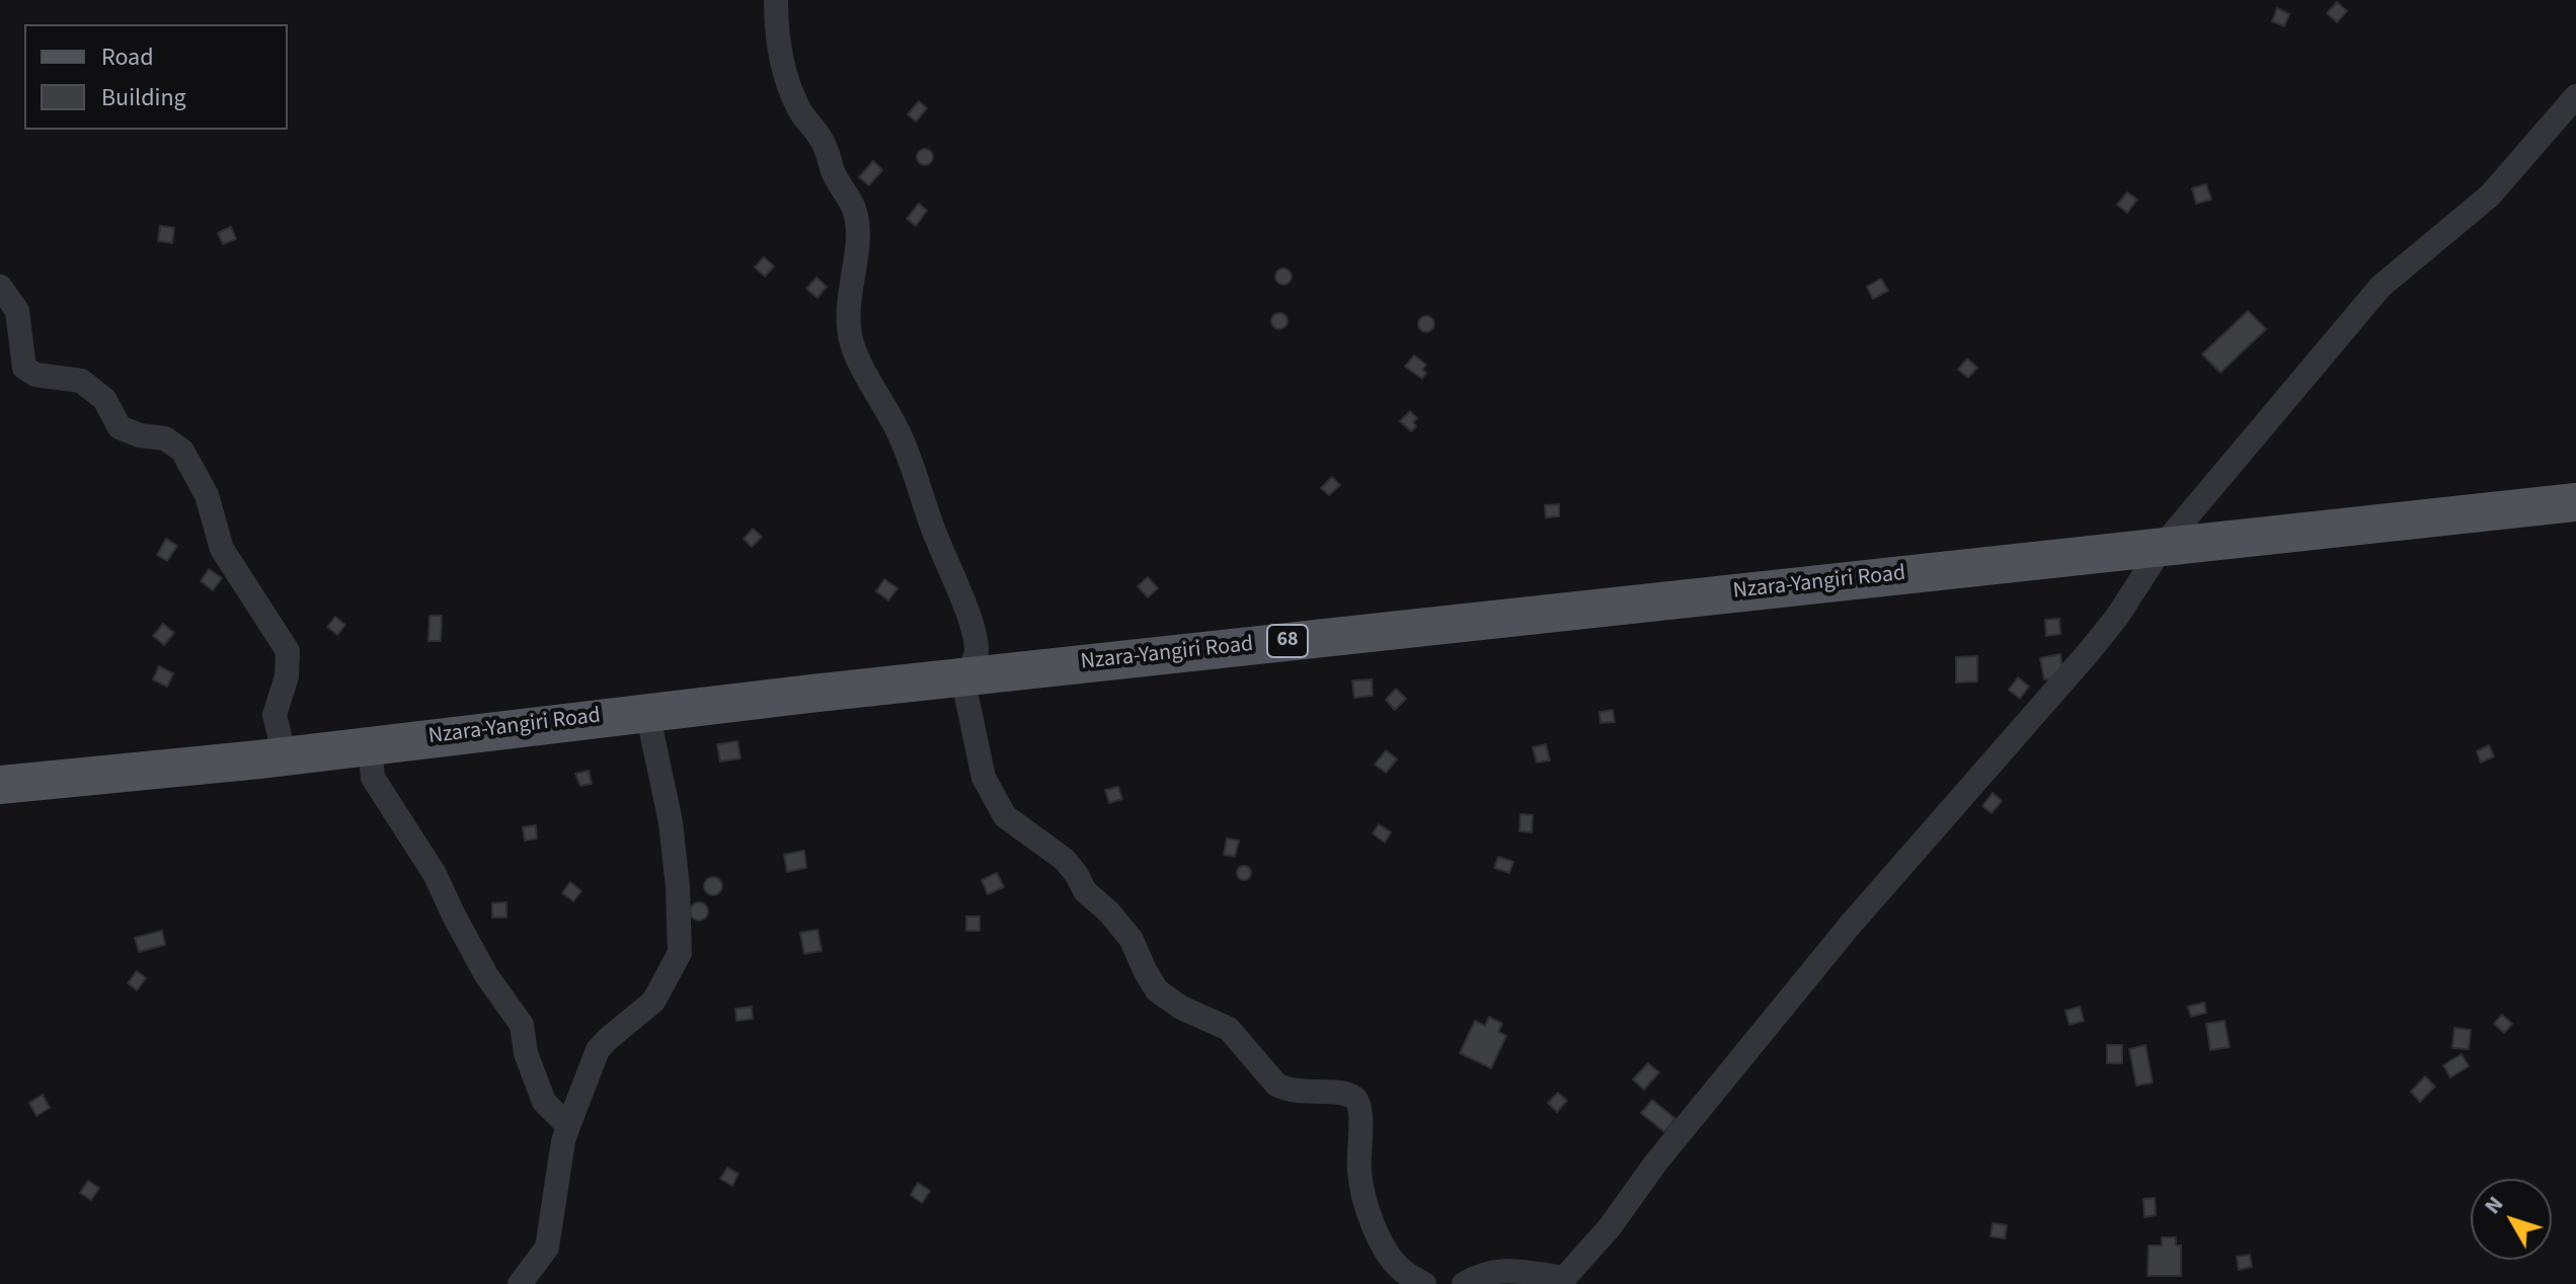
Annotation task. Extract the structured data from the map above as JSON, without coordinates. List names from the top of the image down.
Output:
{
  "streets": {
    "main road": ["Nzara-Yangiri Road", "68"]
  },
  "legend": ["Road", "Building"],
  "north": "top left"
}
